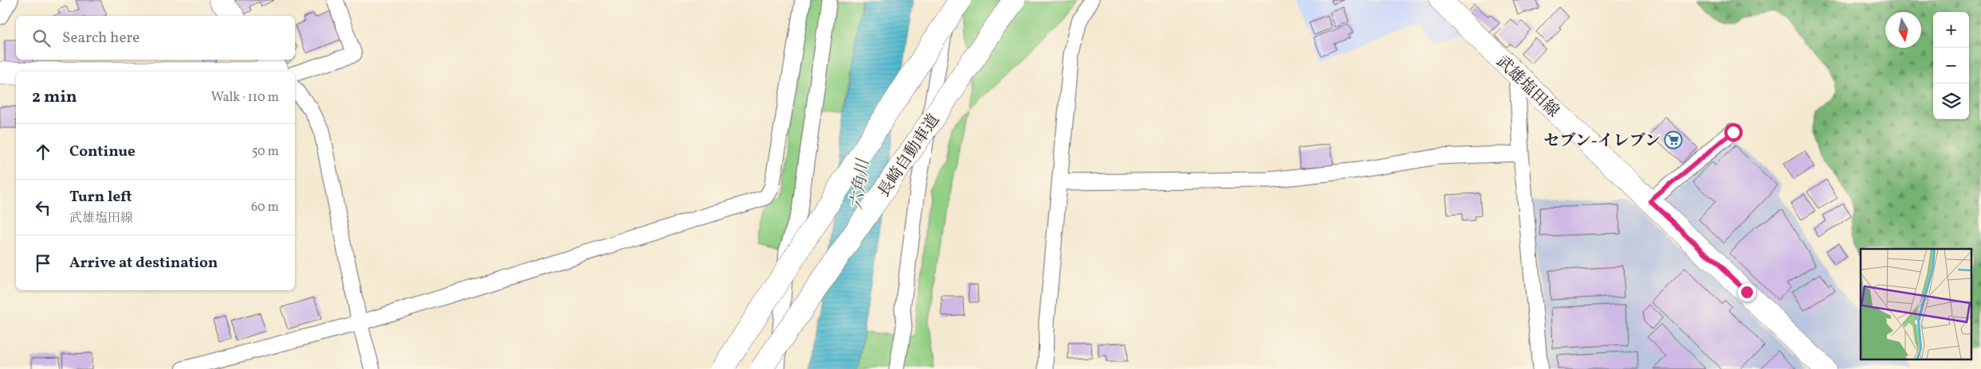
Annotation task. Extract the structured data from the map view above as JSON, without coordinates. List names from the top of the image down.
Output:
{
  "streets": {
    "main road": ["武雄塩田線", "長崎自動車道"]
  },
  "water": ["六角川"],
  "places": {
    "supermarket": ["セブン-イレブン"]
  },
  "north": "bottom",
  "page": {
    "map_buttons": ["+", "−"],
    "search": "Search here",
    "heading": ["2 min", "Walk · 110 m"],
    "list": [
      ["Continue", "50 m"],
      ["Turn left", "武雄塩田線", "60 m"],
      "Arrive at destination"
    ]
  }
}
